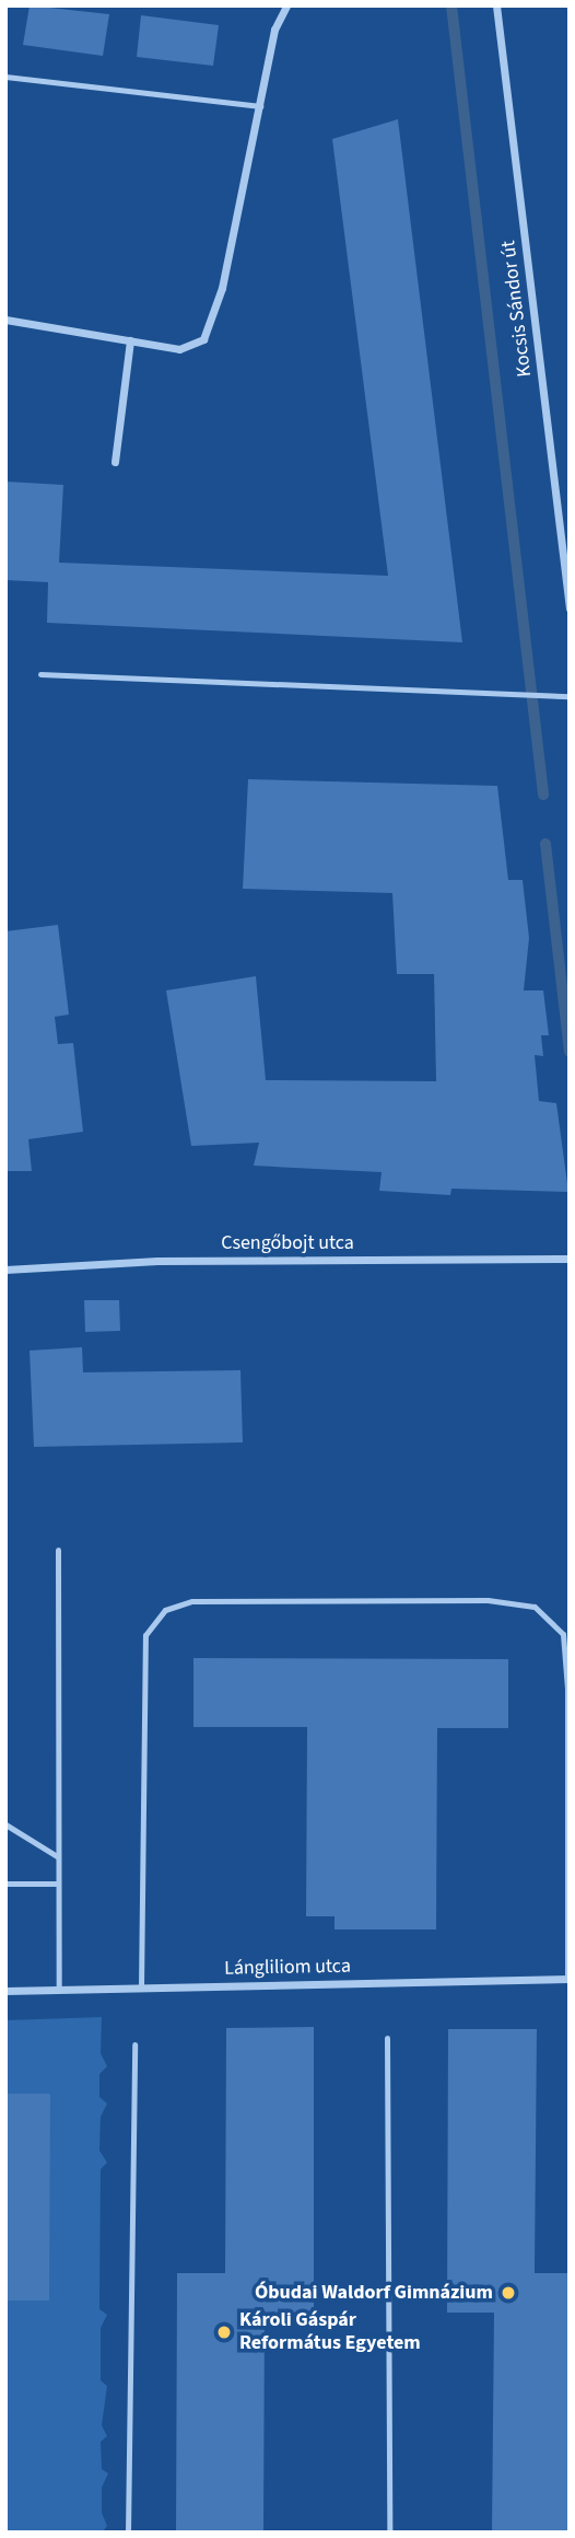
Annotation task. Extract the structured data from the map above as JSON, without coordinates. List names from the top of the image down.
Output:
{
  "streets": {
    "street": ["Kocsis Sándor út", "Csengőbojt utca", "Lángliliom utca"]
  },
  "places": ["Óbudai Waldorf Gimnázium", "Károli Gáspár Református Egyetem"]
}
